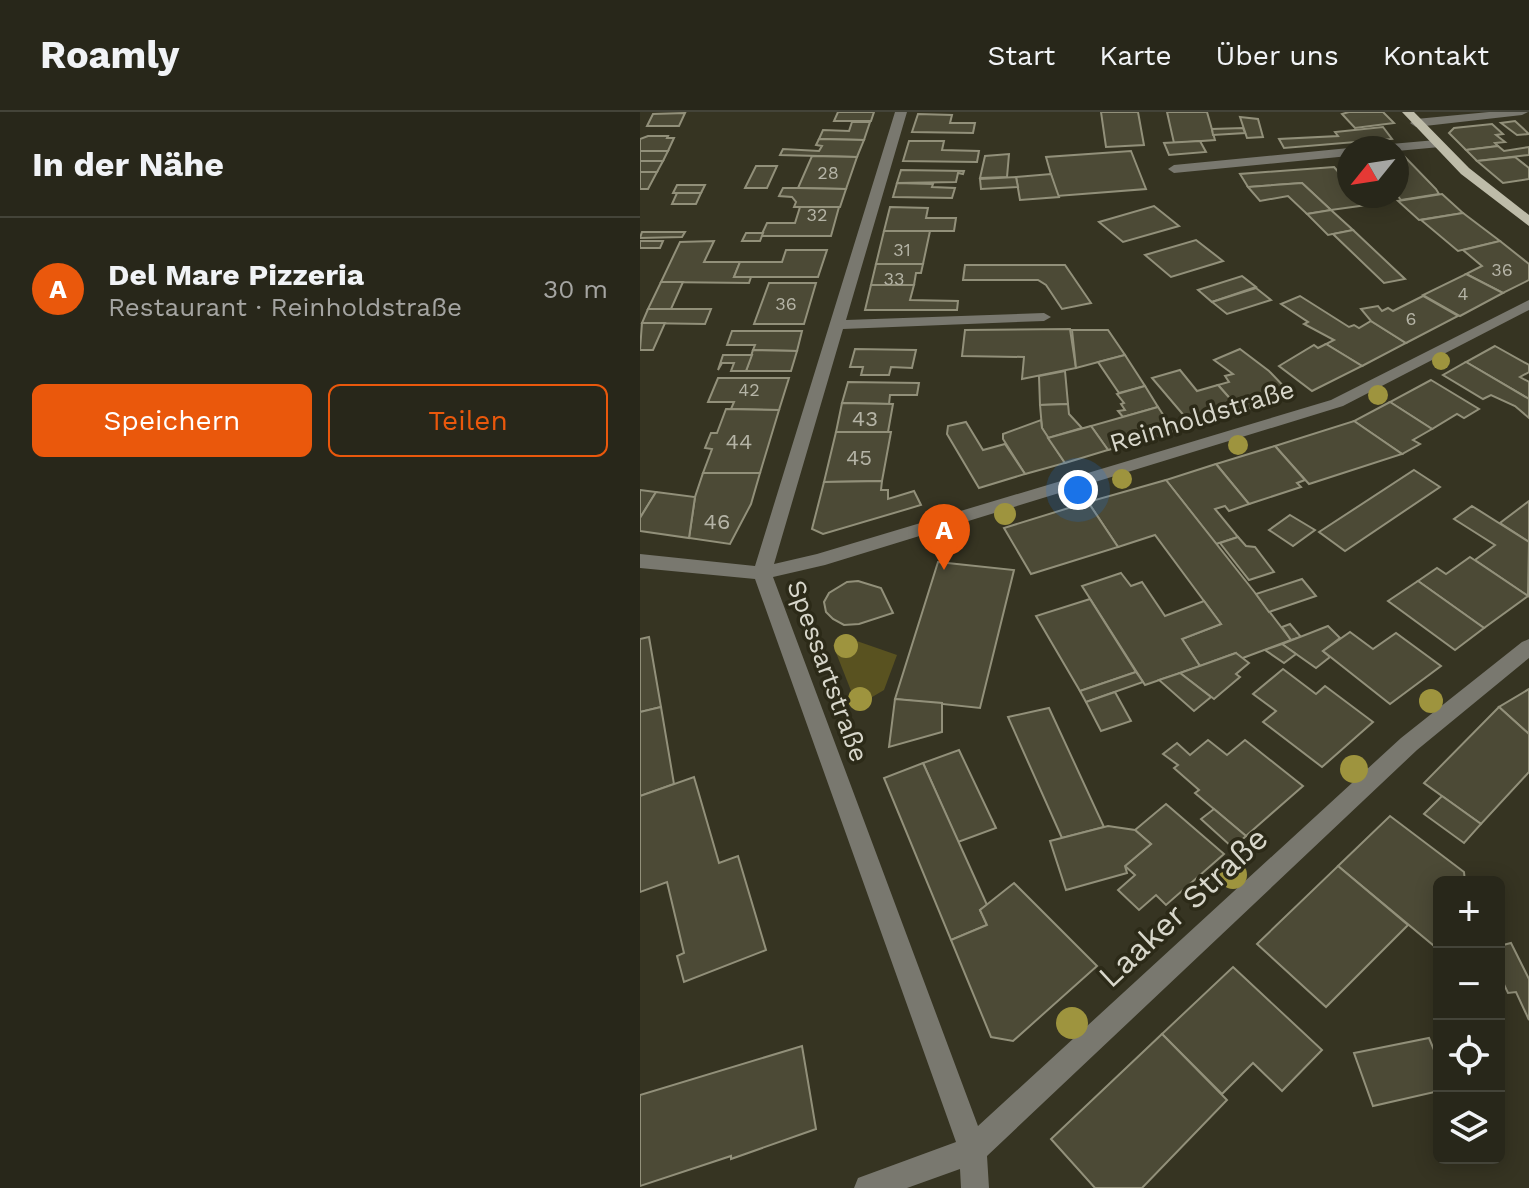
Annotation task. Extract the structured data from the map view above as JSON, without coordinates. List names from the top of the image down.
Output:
{
  "streets": {
    "street": ["Reinholdstraße", "Spessartstraße", "Laaker Straße"]
  },
  "crossings": [
    ["Reinholdstraße", "Spessartstraße"],
    ["Spessartstraße", "Laaker Straße"]
  ],
  "house_numbers": [
    "28",
    "32",
    "31",
    "36",
    "33",
    "4",
    "36",
    "6",
    "42",
    "43",
    "44",
    "45",
    "46"
  ],
  "north": "bottom left",
  "page": {
    "header": "Roamly",
    "nav": [
      "Start",
      "Karte",
      "Über uns",
      "Kontakt"
    ],
    "heading": "In der Nähe",
    "list": [
      {
        "mark": "A",
        "name": "Del Mare Pizzeria",
        "note": "Restaurant · Reinholdstraße",
        "value": "30 m"
      }
    ],
    "buttons": ["Speichern", "Teilen"],
    "pins": "A",
    "map_buttons": ["+", "−"]
  }
}
